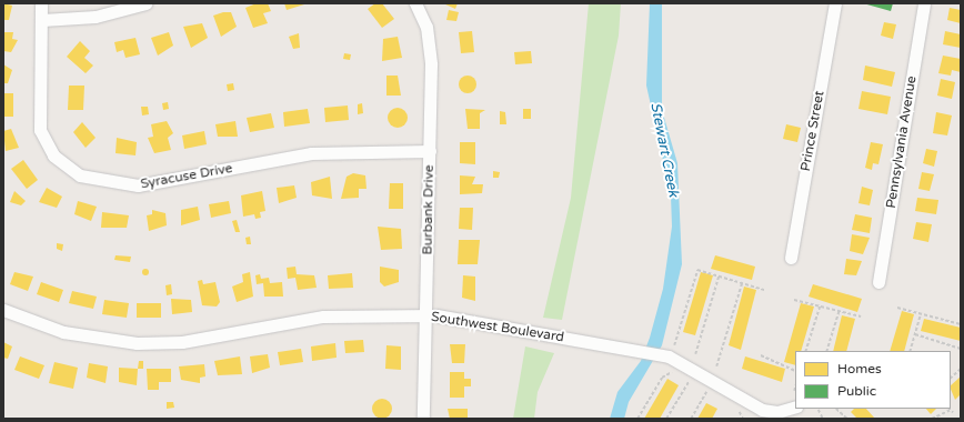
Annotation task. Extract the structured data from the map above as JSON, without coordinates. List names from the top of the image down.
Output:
{
  "streets": {
    "street": [
      "Prince Street",
      "Pennsylvania Avenue",
      "Syracuse Drive",
      "Burbank Drive",
      "Southwest Boulevard"
    ]
  },
  "crossings": [
    ["Syracuse Drive", "Burbank Drive"],
    ["Burbank Drive", "Southwest Boulevard"]
  ],
  "water": ["Stewart Creek"],
  "legend": ["Homes", "Public"]
}
